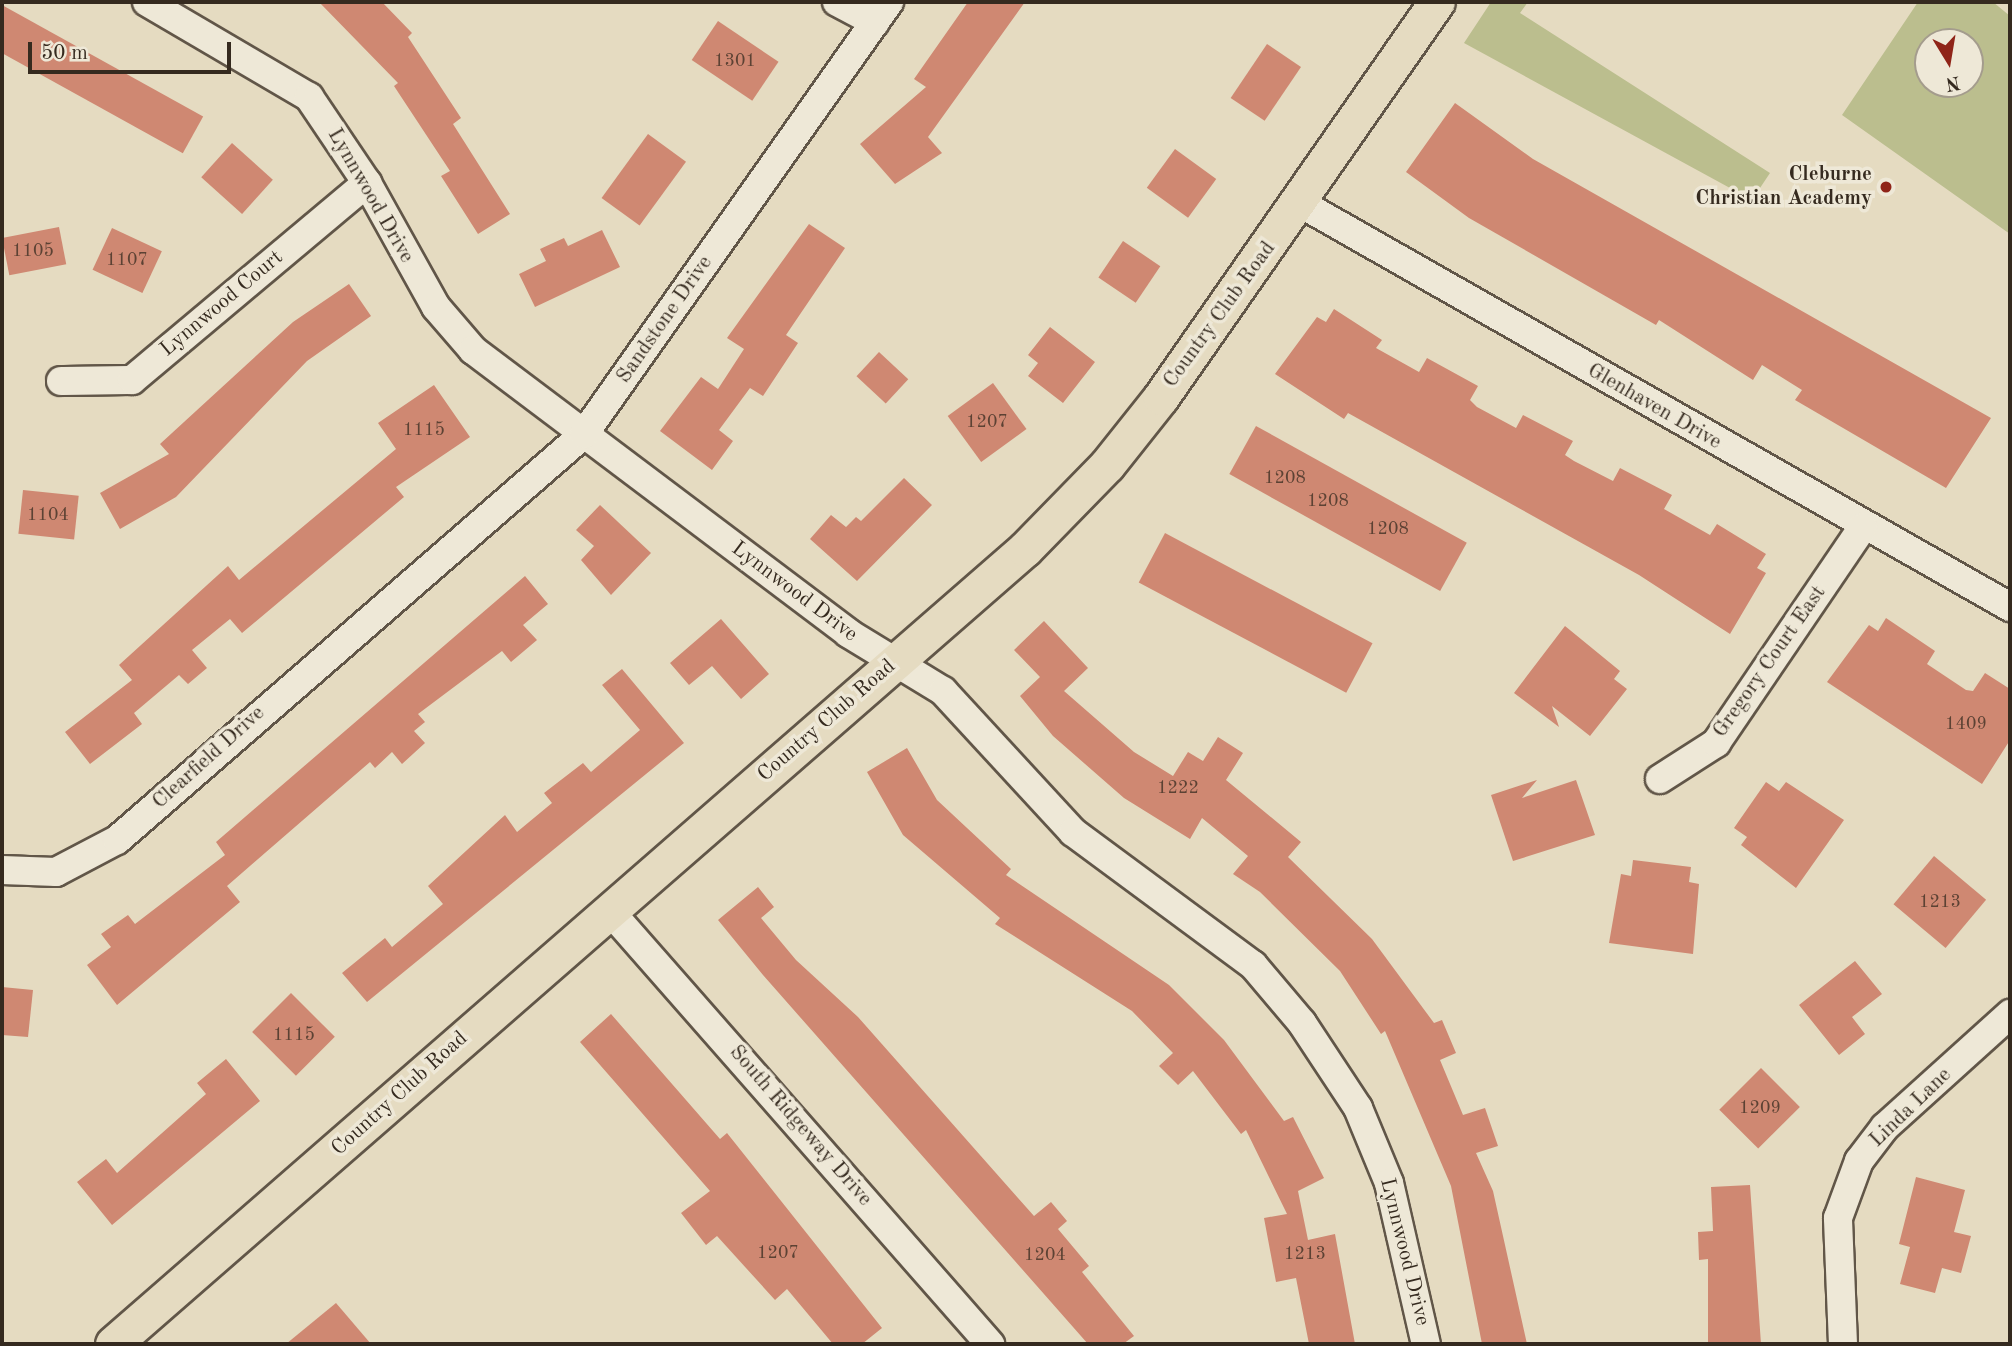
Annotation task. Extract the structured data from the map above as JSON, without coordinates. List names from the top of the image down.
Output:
{
  "streets": {
    "main road": ["Country Club Road"],
    "street": [
      "Lynnwood Drive",
      "Lynnwood Court",
      "Sandstone Drive",
      "Glenhaven Drive",
      "Gregory Court East",
      "Clearfield Drive",
      "Linda Lane",
      "South Ridgeway Drive"
    ]
  },
  "crossings": [
    ["Lynnwood Drive", "Lynnwood Court"],
    ["Lynnwood Drive", "Country Club Road"],
    ["Lynnwood Drive", "Sandstone Drive"],
    ["Country Club Road", "Glenhaven Drive"],
    ["Country Club Road", "South Ridgeway Drive"],
    ["Sandstone Drive", "Clearfield Drive"],
    ["Glenhaven Drive", "Gregory Court East"]
  ],
  "places": ["Cleburne Christian Academy"],
  "house_numbers": [
    "1301",
    "1105",
    "1107",
    "1207",
    "1115",
    "1208",
    "1208",
    "1104",
    "1208",
    "1409",
    "1222",
    "1213",
    "1115",
    "1209",
    "1207",
    "1213",
    "1204"
  ],
  "scale_bar": "50 m",
  "north": "bottom"
}
